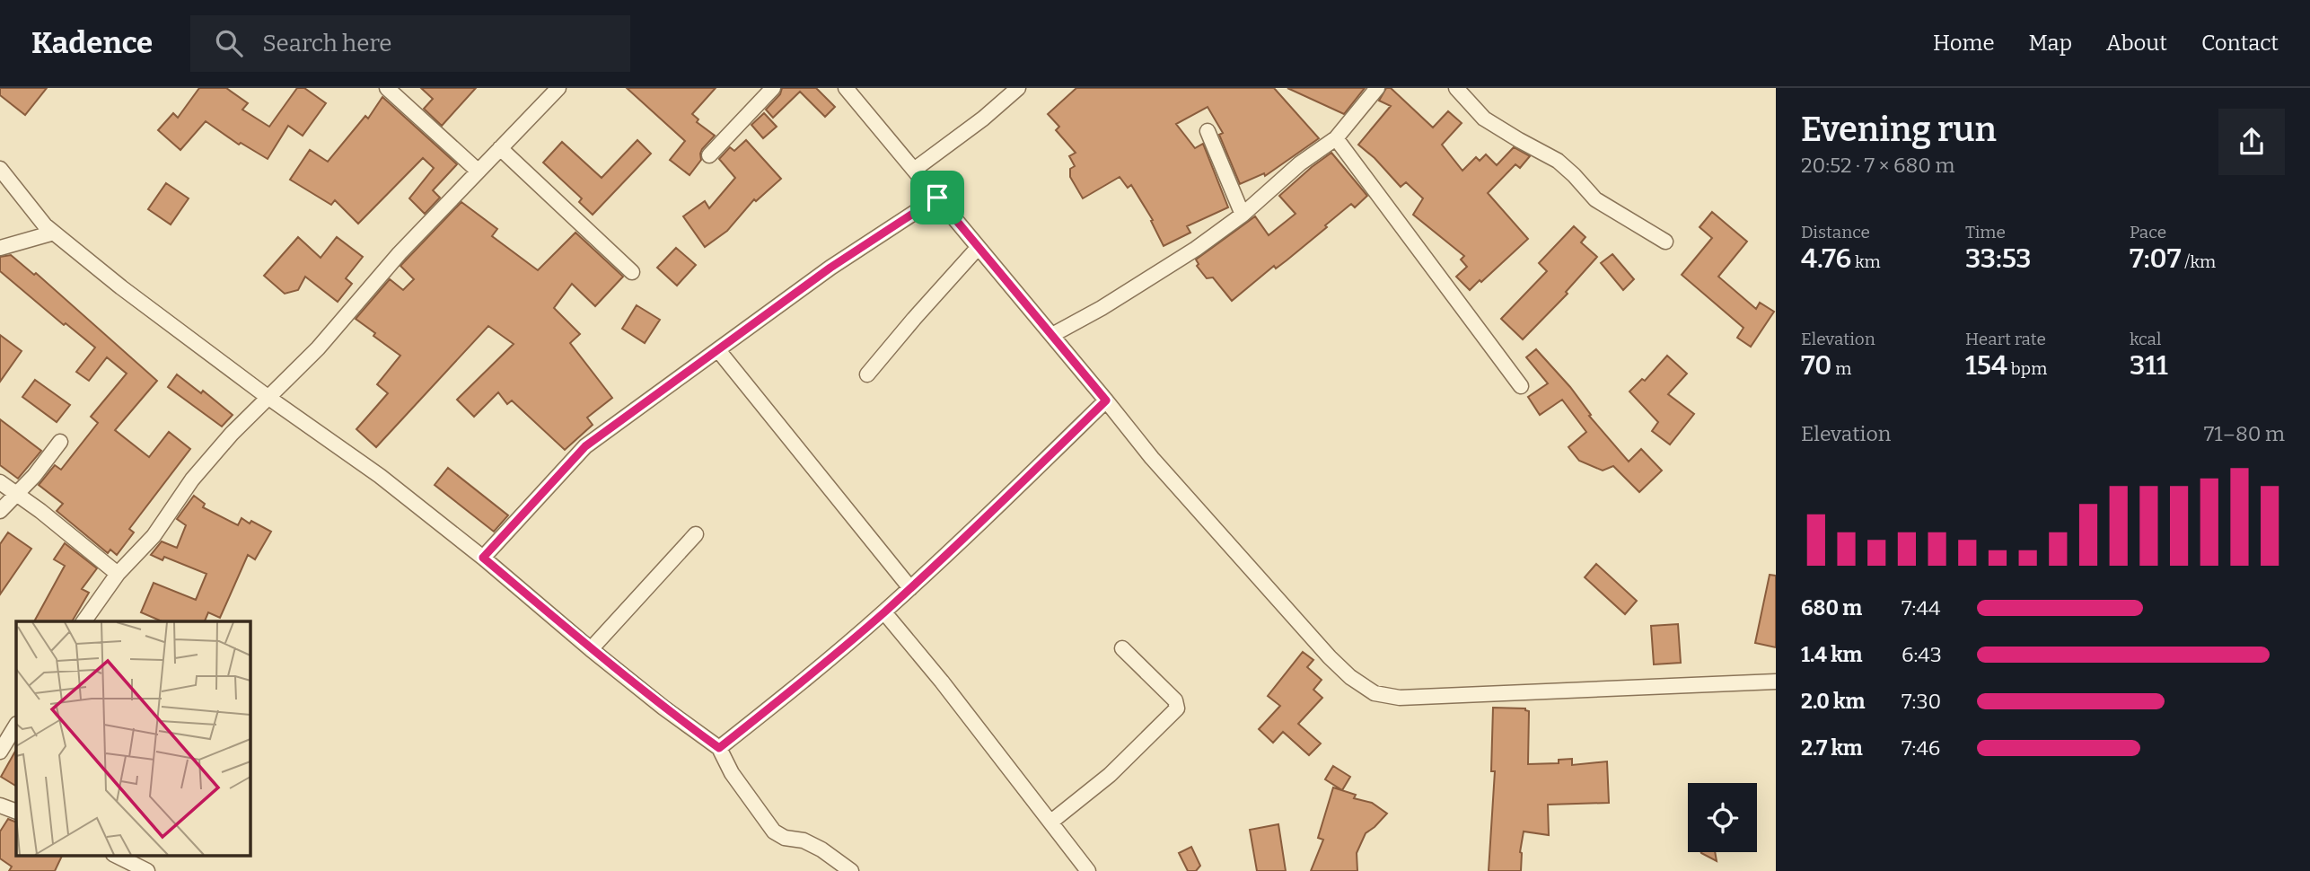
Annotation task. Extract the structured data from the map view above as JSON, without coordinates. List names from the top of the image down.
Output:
{
  "page": {
    "header": "Kadence",
    "search": "Search here",
    "nav": [
      "Home",
      "Map",
      "About",
      "Contact"
    ],
    "heading": ["Evening run", "20:52 · 7 × 680 m"],
    "stats": [
      ["Distance", "4.76 km"],
      ["Time", "33:53"],
      ["Pace", "7:07 /km"],
      ["Elevation", "70 m"],
      ["Heart rate", "154 bpm"],
      ["kcal", "311"]
    ],
    "chart": ["Elevation", "71–80 m"],
    "list": [
      {
        "name": "680 m",
        "note": "7:44"
      },
      {
        "name": "1.4 km",
        "note": "6:43"
      },
      {
        "name": "2.0 km",
        "note": "7:30"
      },
      {
        "name": "2.7 km",
        "note": "7:46"
      }
    ]
  }
}
